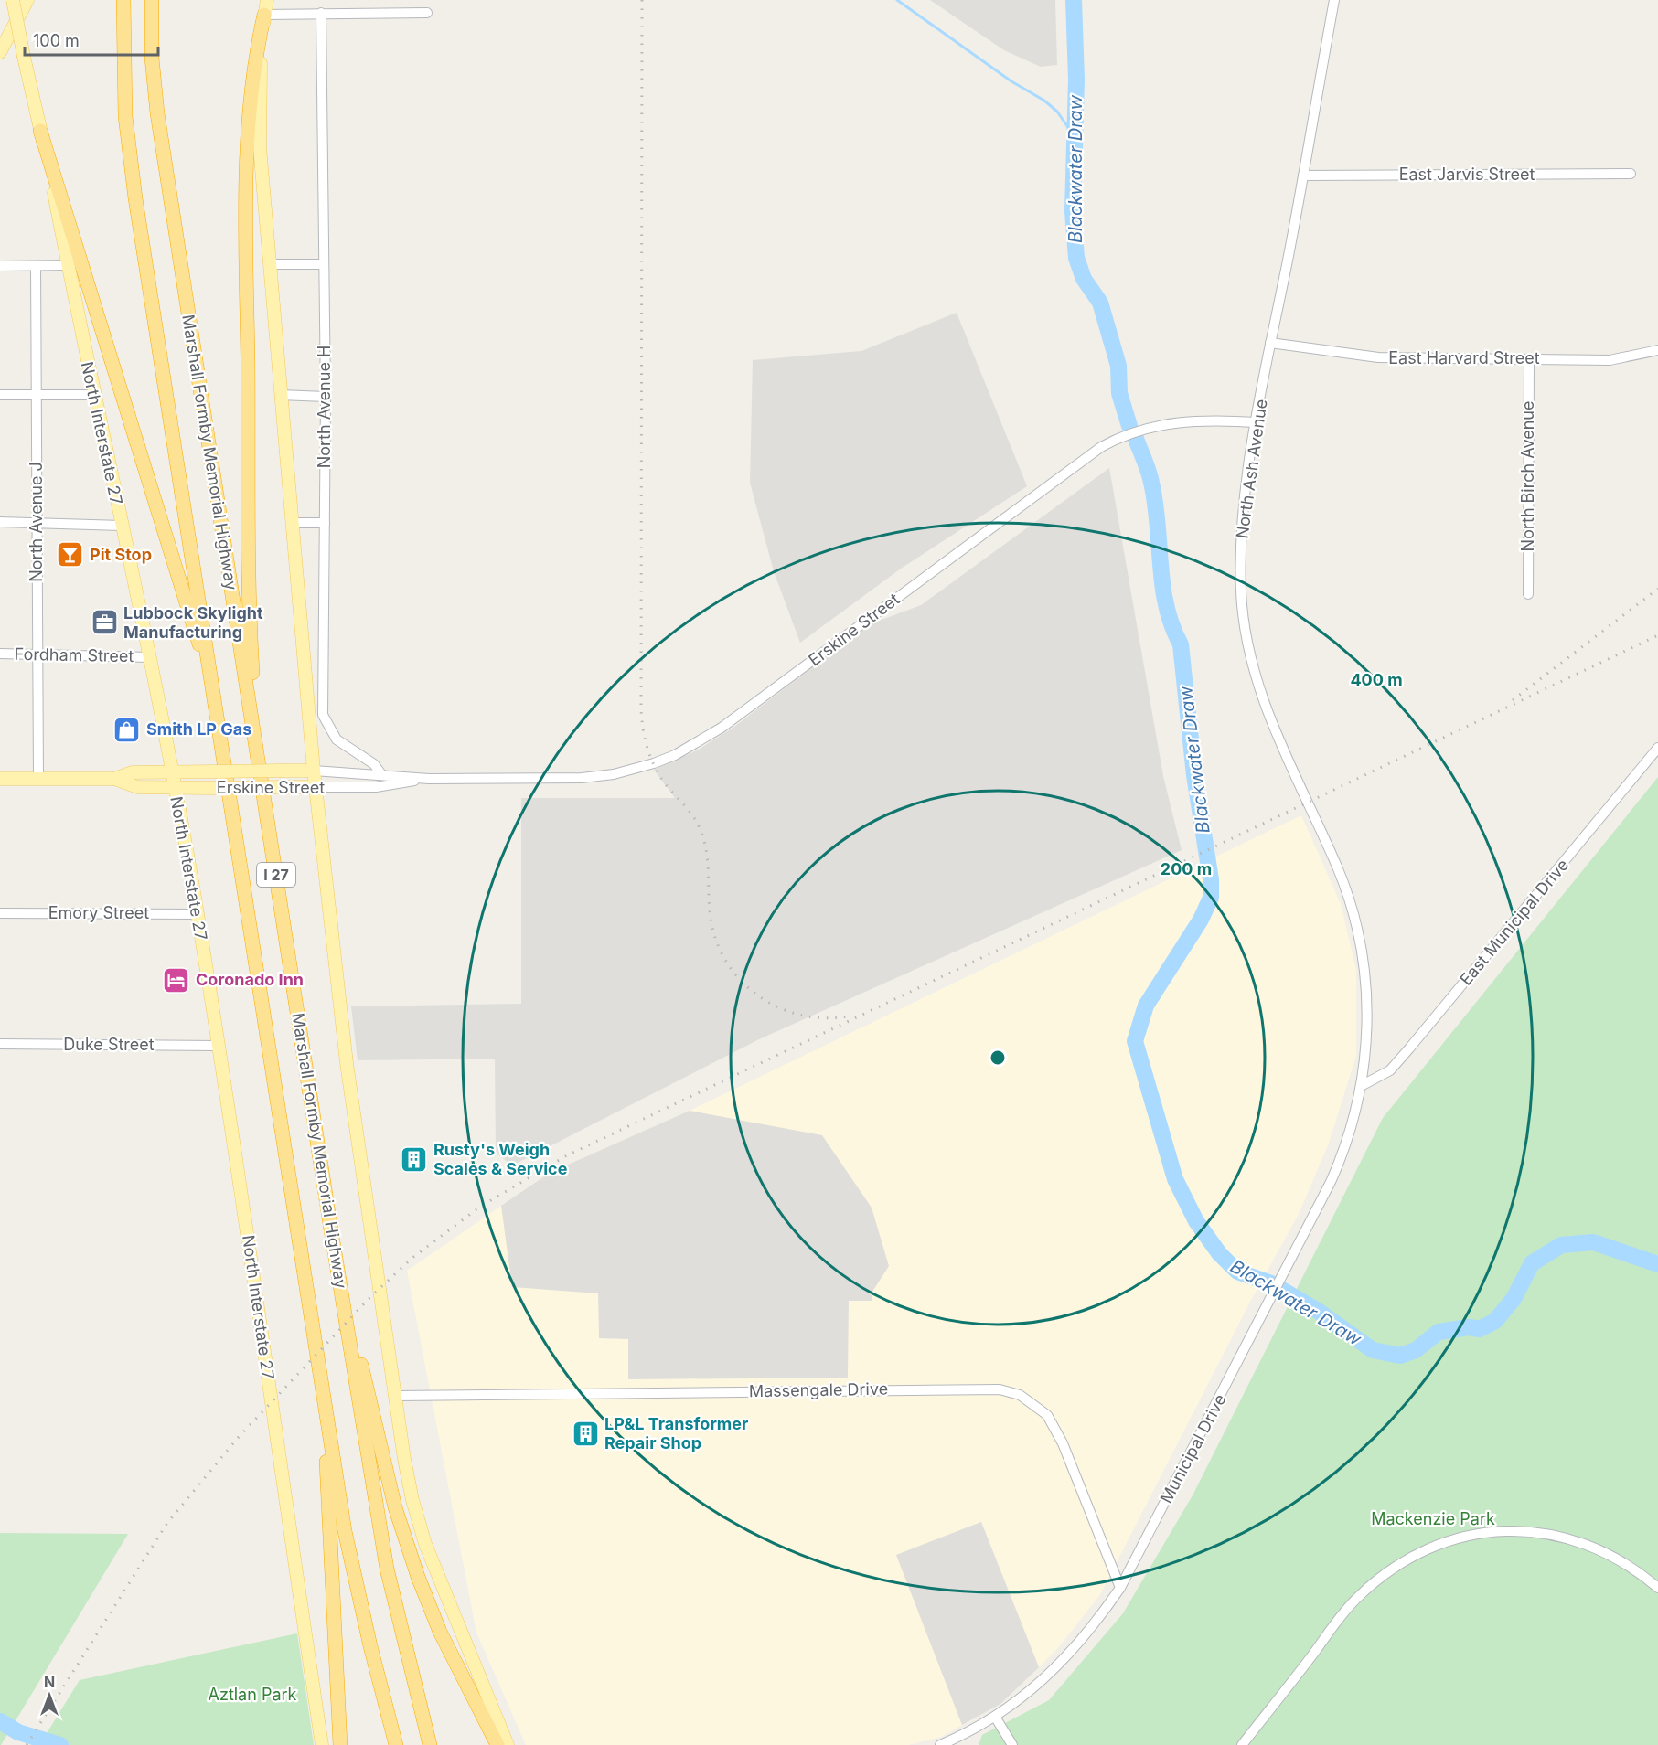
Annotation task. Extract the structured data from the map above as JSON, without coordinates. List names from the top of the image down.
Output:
{
  "streets": {
    "highway": ["Marshall Formby Memorial Highway", "I 27"],
    "main road": ["North Interstate 27", "Erskine Street"],
    "street": [
      "East Jarvis Street",
      "East Harvard Street",
      "North Avenue H",
      "North Ash Avenue",
      "North Birch Avenue",
      "North Avenue J",
      "Fordham Street",
      "Emory Street",
      "East Municipal Drive",
      "Duke Street",
      "Massengale Drive",
      "Municipal Drive"
    ]
  },
  "crossings": [
    ["East Jarvis Street", "North Ash Avenue"],
    ["East Harvard Street", "North Ash Avenue"],
    ["East Harvard Street", "North Birch Avenue"],
    ["North Avenue H", "Erskine Street"],
    ["North Interstate 27", "Erskine Street"],
    ["North Interstate 27", "Fordham Street"],
    ["North Interstate 27", "Emory Street"],
    ["North Interstate 27", "Duke Street"],
    ["North Ash Avenue", "Erskine Street"],
    ["North Ash Avenue", "East Municipal Drive"],
    ["North Ash Avenue", "Municipal Drive"],
    ["North Avenue J", "Erskine Street"],
    ["North Avenue J", "Fordham Street"],
    ["East Municipal Drive", "Municipal Drive"],
    ["Massengale Drive", "Municipal Drive"]
  ],
  "water": ["Blackwater Draw"],
  "parks": ["Mackenzie Park", "Aztlan Park"],
  "places": {
    "bar": ["Pit Stop"],
    "office": ["Lubbock Skylight Manufacturing"],
    "shop": ["Smith LP Gas"],
    "hotel": ["Coronado Inn"],
    "building": ["Rusty's Weigh Scales & Service", "LP&L Transformer Repair Shop"]
  },
  "scale_bar": "100 m",
  "north": "top",
  "rings": ["400 m", "200 m"]
}
